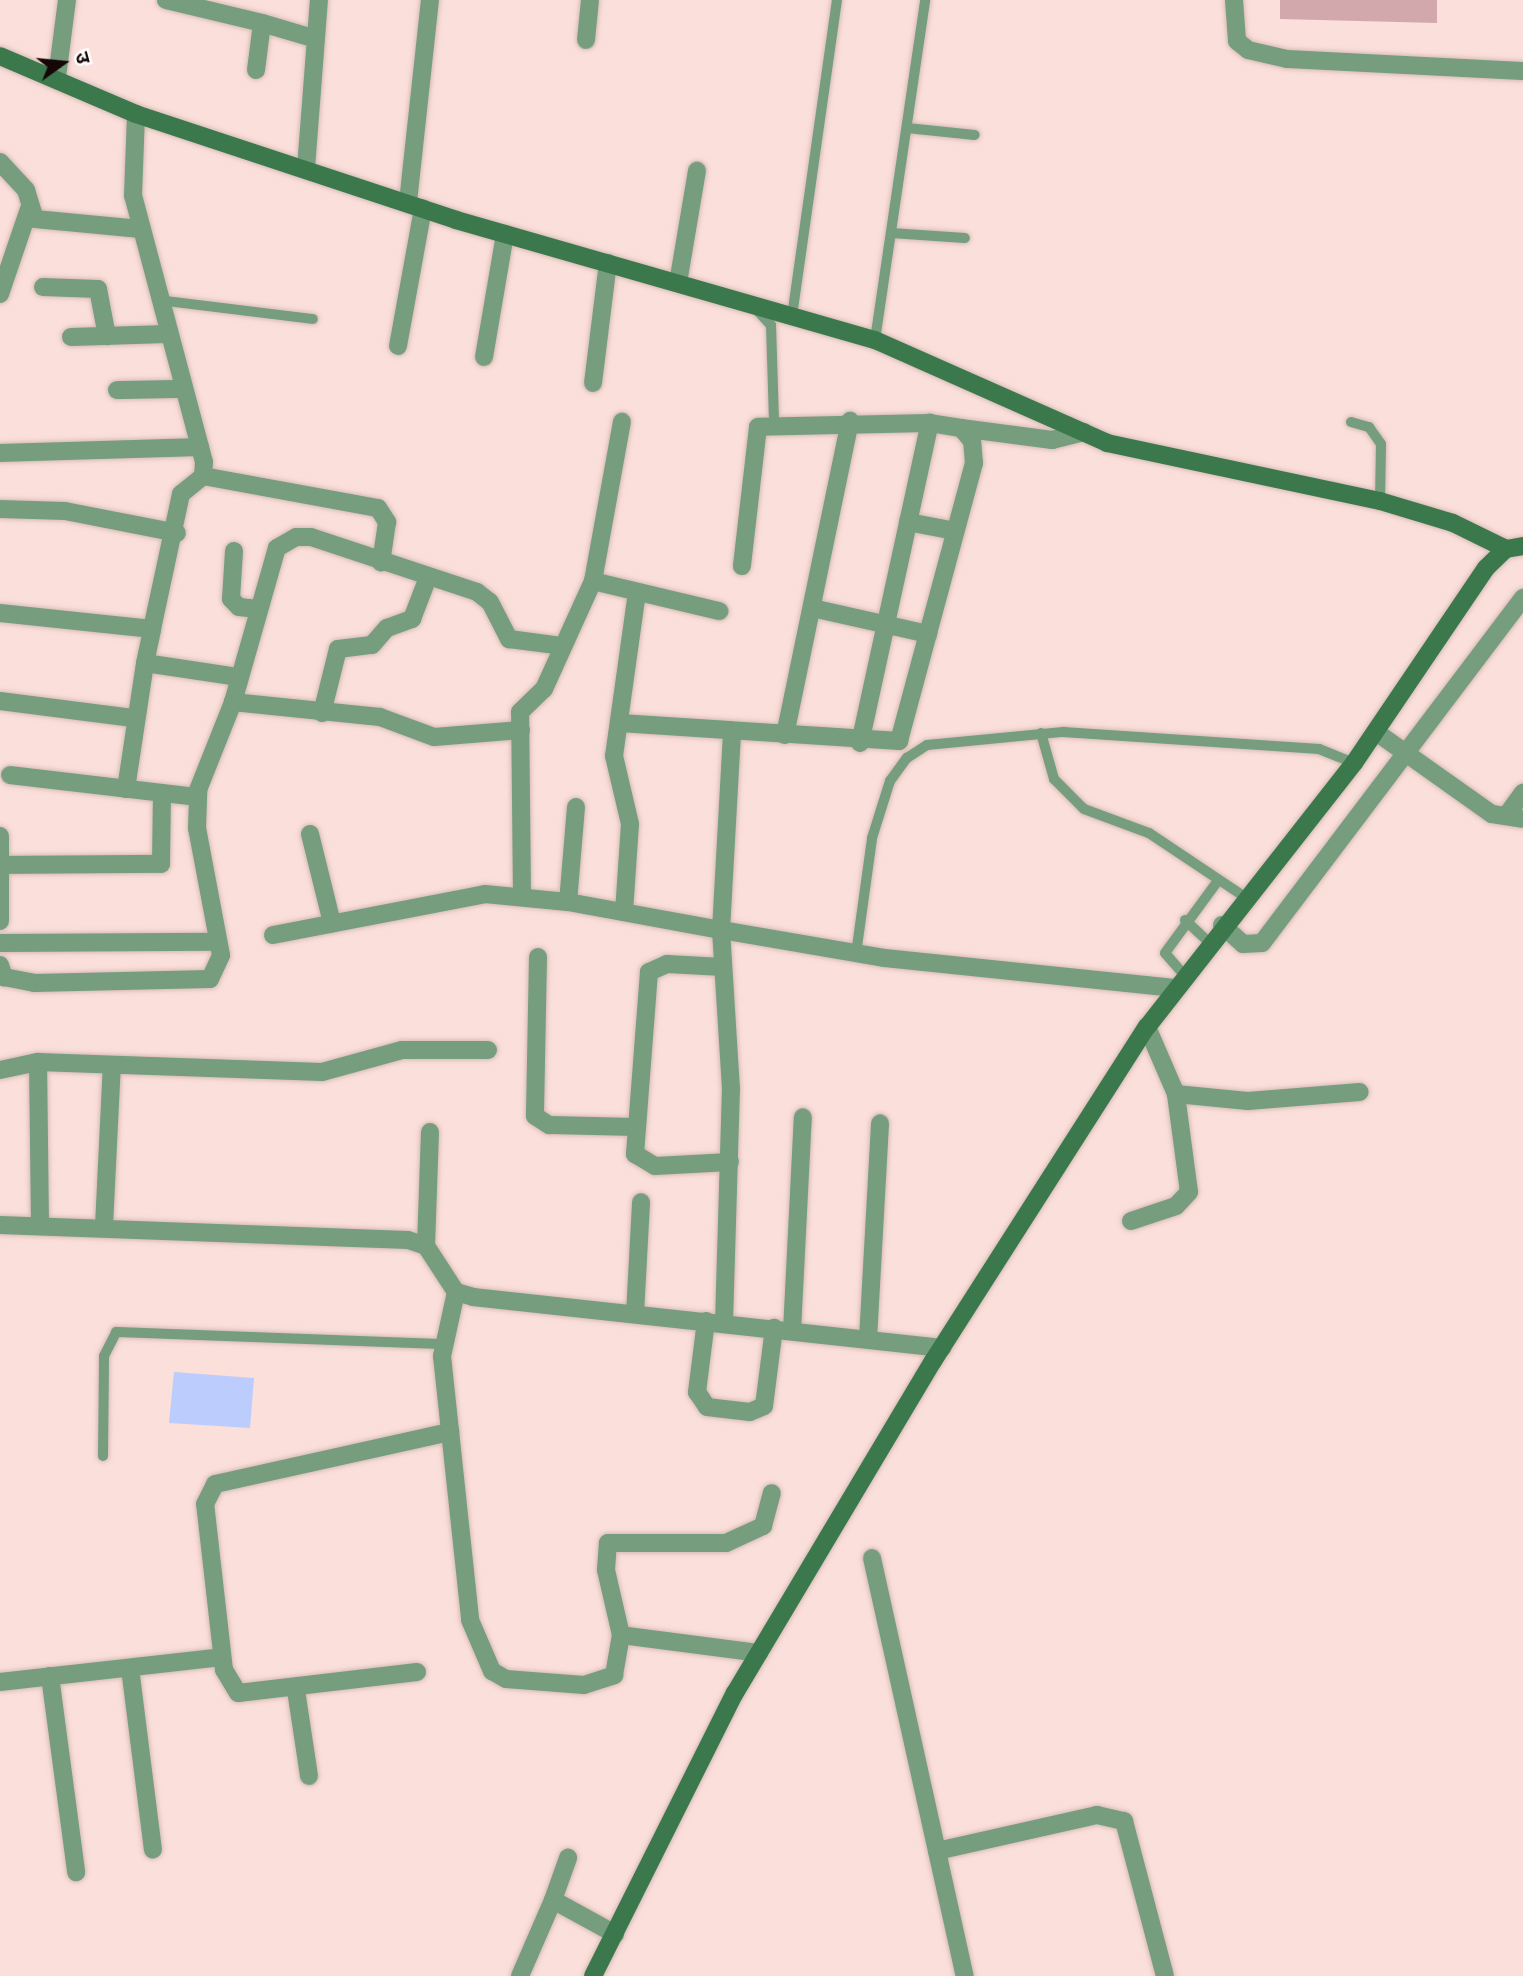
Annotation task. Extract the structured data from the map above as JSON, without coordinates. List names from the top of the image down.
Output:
{
  "north": "right"
}
